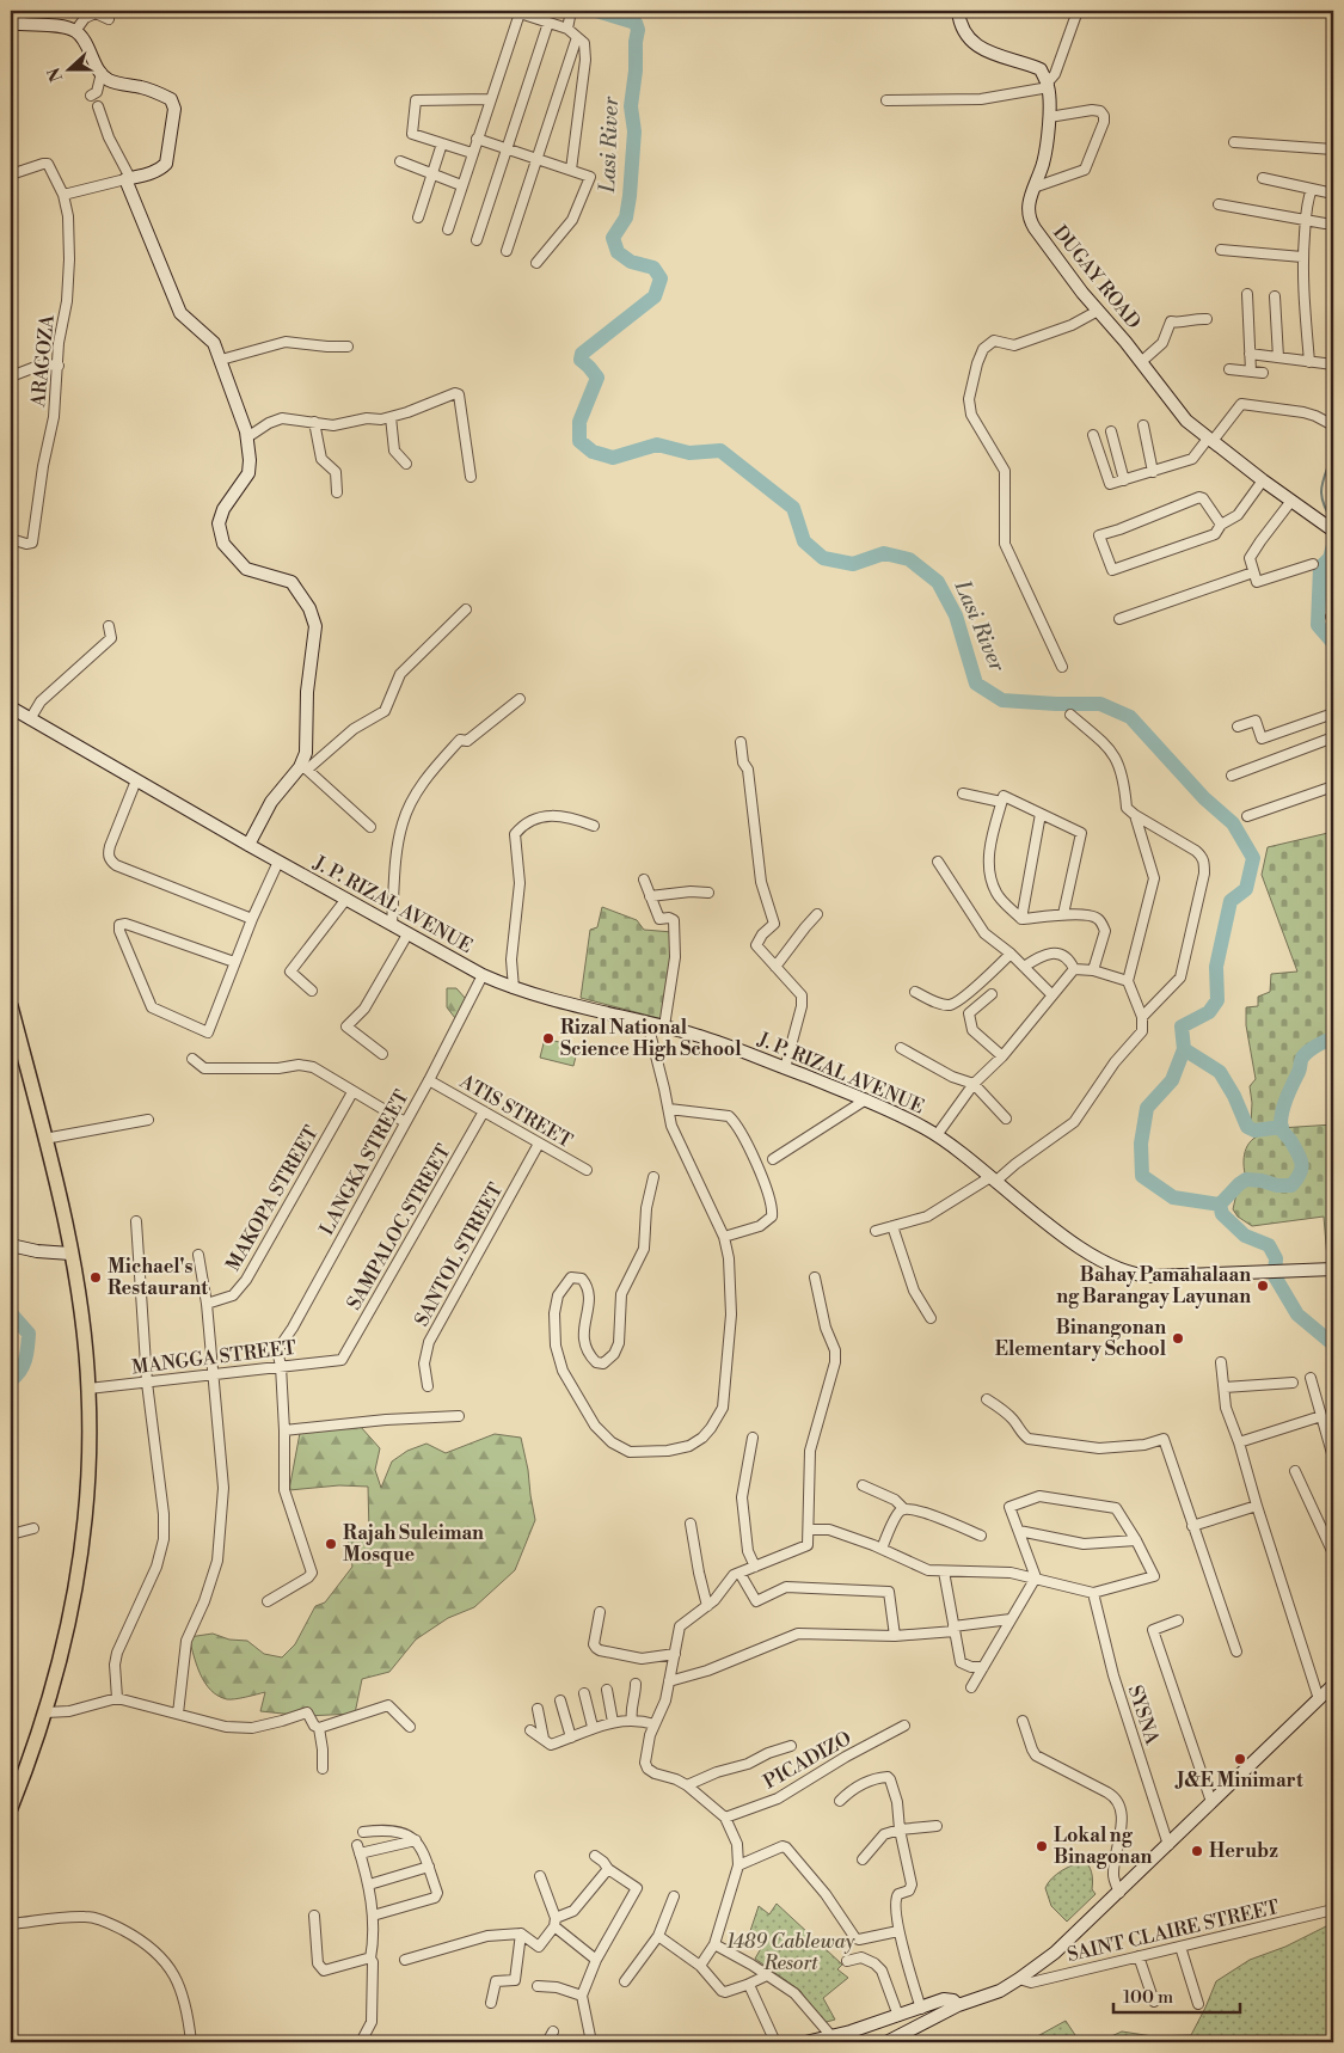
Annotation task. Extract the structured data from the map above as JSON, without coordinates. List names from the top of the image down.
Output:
{
  "streets": {
    "main road": ["DUGAY ROAD", "J. P. RIZAL AVENUE"],
    "street": [
      "ARAGOZA",
      "ATIS STREET",
      "LANGKA STREET",
      "MAKOPA STREET",
      "SAMPALOC STREET",
      "SANTOL STREET",
      "MANGGA STREET",
      "SYSNA",
      "PICADIZO",
      "SAINT CLAIRE STREET"
    ]
  },
  "crossings": [
    ["J. P. RIZAL AVENUE", "LANGKA STREET"],
    ["ATIS STREET", "LANGKA STREET"],
    ["ATIS STREET", "SAMPALOC STREET"],
    ["ATIS STREET", "SANTOL STREET"],
    ["LANGKA STREET", "MANGGA STREET"],
    ["SAMPALOC STREET", "MANGGA STREET"]
  ],
  "water": ["Lasi River"],
  "parks": ["1489 Cableway Resort"],
  "places": [
    "Rizal National Science High School",
    "Michael's Restaurant",
    "Bahay Pamahalaan ng Barangay Layunan",
    "Binangonan Elementary School",
    "Rajah Suleiman Mosque",
    "J&E Minimart",
    "Lokal ng Binagonan",
    "Herubz"
  ],
  "scale_bar": "100 m",
  "north": "left"
}
